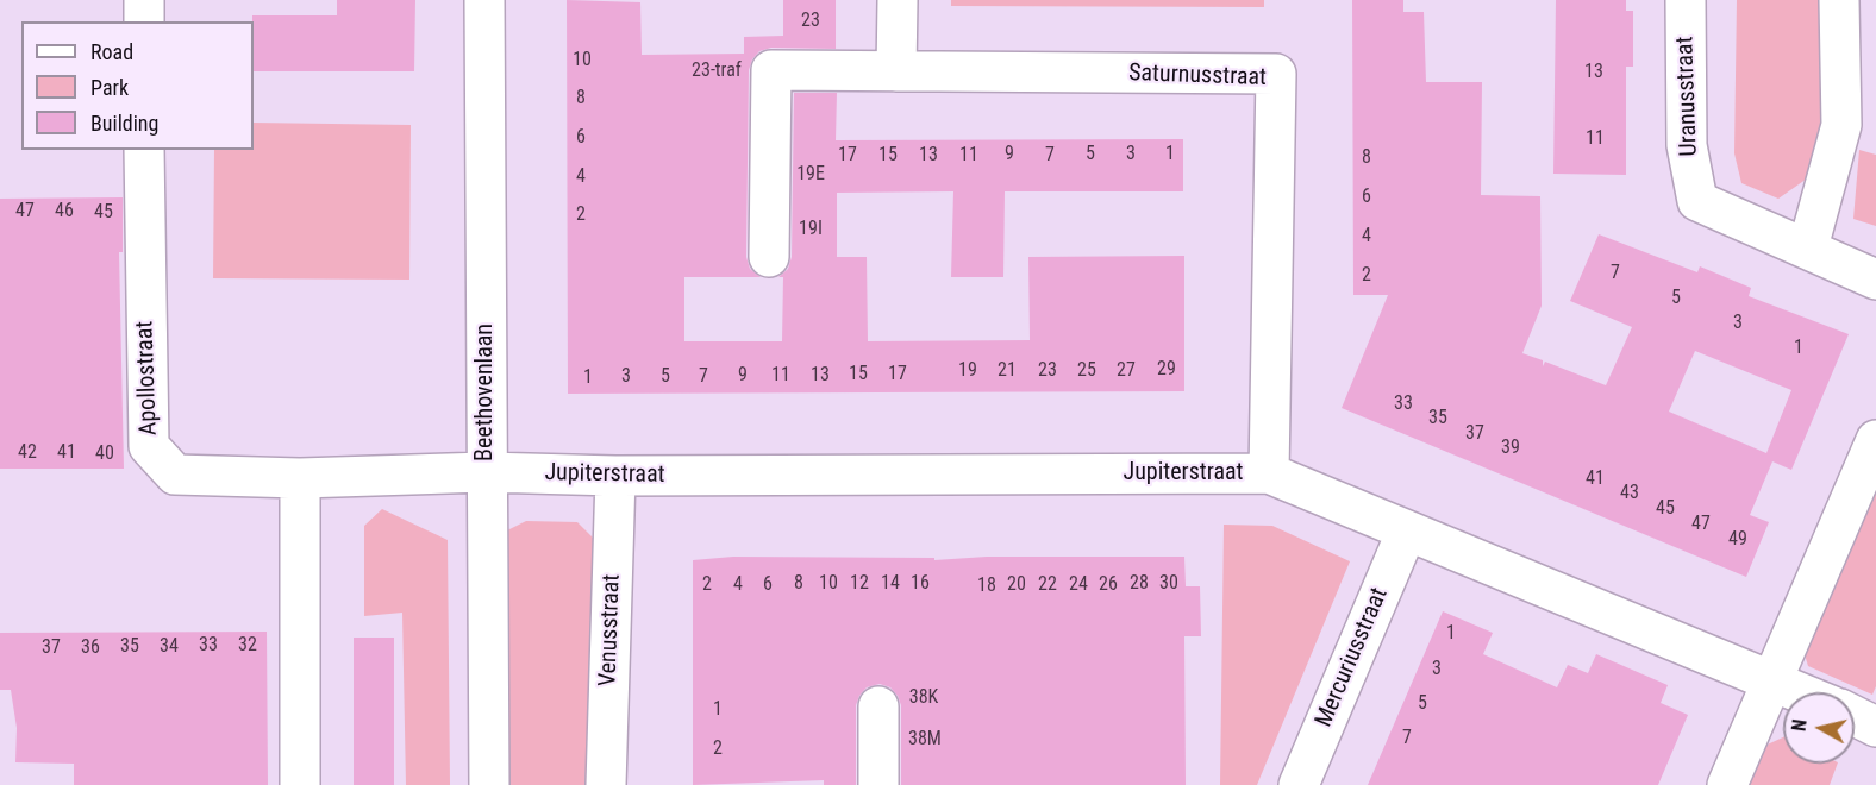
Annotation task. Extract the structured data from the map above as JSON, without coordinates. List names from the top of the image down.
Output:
{
  "streets": {
    "street": [
      "Saturnusstraat",
      "Uranusstraat",
      "Apollostraat",
      "Beethovenlaan",
      "Jupiterstraat",
      "Venusstraat",
      "Mercuriusstraat"
    ]
  },
  "crossings": [
    ["Saturnusstraat", "Jupiterstraat"],
    ["Apollostraat", "Beethovenlaan"],
    ["Apollostraat", "Jupiterstraat"],
    ["Beethovenlaan", "Jupiterstraat"],
    ["Jupiterstraat", "Venusstraat"],
    ["Jupiterstraat", "Mercuriusstraat"]
  ],
  "house_numbers": [
    "23",
    "10",
    "23-traf",
    "13",
    "8",
    "6",
    "11",
    "9",
    "5",
    "3",
    "1",
    "17",
    "15",
    "13",
    "11",
    "7",
    "8",
    "19E",
    "4",
    "6",
    "47",
    "46",
    "45",
    "2",
    "19I",
    "4",
    "7",
    "2",
    "5",
    "3",
    "1",
    "29",
    "19",
    "21",
    "23",
    "25",
    "27",
    "15",
    "17",
    "9",
    "11",
    "13",
    "3",
    "5",
    "7",
    "1",
    "33",
    "35",
    "37",
    "39",
    "42",
    "41",
    "40",
    "41",
    "43",
    "45",
    "47",
    "49",
    "8",
    "10",
    "12",
    "14",
    "16",
    "28",
    "30",
    "2",
    "4",
    "6",
    "20",
    "22",
    "24",
    "26",
    "18",
    "1",
    "33",
    "32",
    "35",
    "34",
    "37",
    "36",
    "3",
    "38K",
    "5",
    "1",
    "7",
    "38M",
    "2"
  ],
  "legend": ["Road", "Park", "Building"],
  "north": "left"
}
